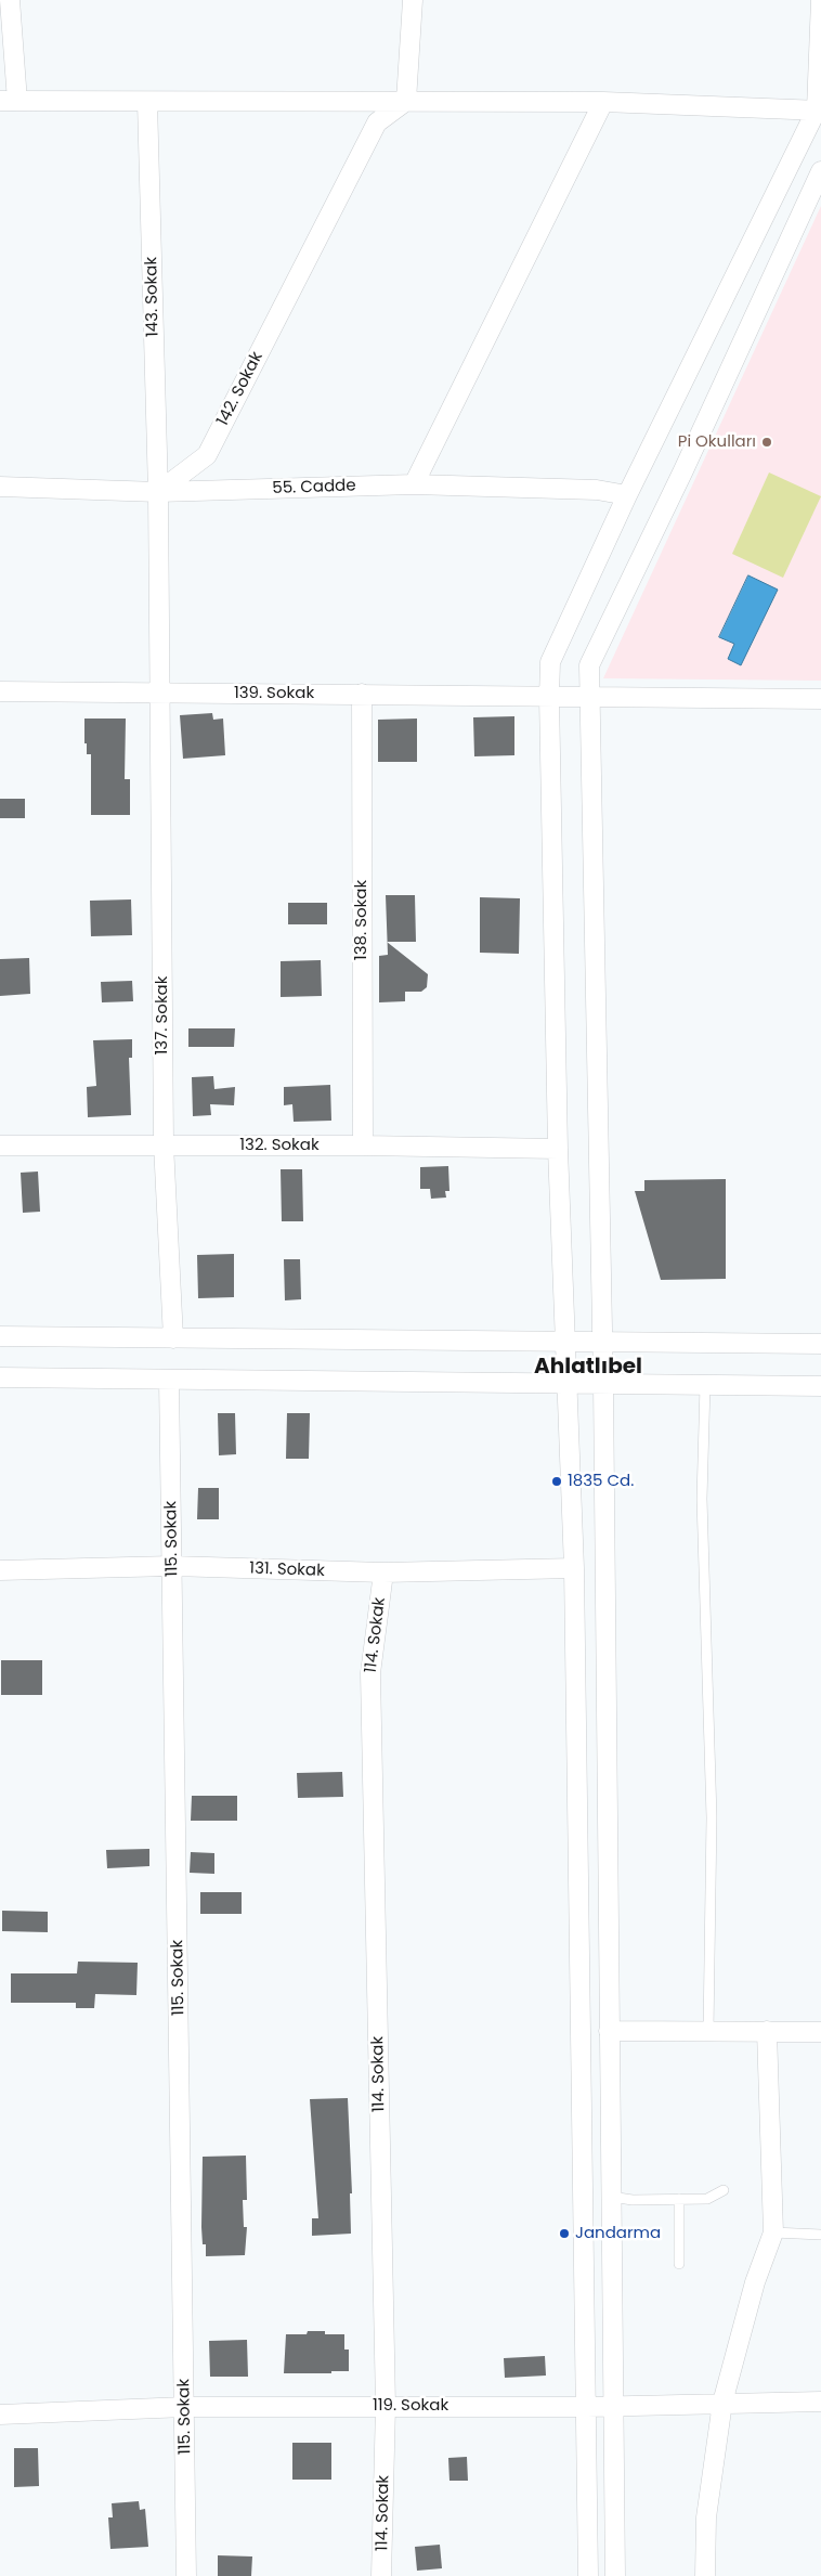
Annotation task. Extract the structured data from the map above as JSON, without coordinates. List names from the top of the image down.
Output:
{
  "streets": {
    "street": [
      "143. Sokak",
      "142. Sokak",
      "55. Cadde",
      "139. Sokak",
      "138. Sokak",
      "137. Sokak",
      "132. Sokak",
      "115. Sokak",
      "131. Sokak",
      "114. Sokak",
      "119. Sokak"
    ]
  },
  "crossings": [
    ["143. Sokak", "142. Sokak"],
    ["143. Sokak", "55. Cadde"],
    ["142. Sokak", "55. Cadde"],
    ["139. Sokak", "138. Sokak"],
    ["139. Sokak", "137. Sokak"],
    ["138. Sokak", "132. Sokak"],
    ["137. Sokak", "132. Sokak"],
    ["115. Sokak", "131. Sokak"],
    ["115. Sokak", "119. Sokak"],
    ["131. Sokak", "114. Sokak"],
    ["114. Sokak", "119. Sokak"]
  ],
  "districts": ["Ahlatlıbel"],
  "places": ["Pi Okulları", "1835 Cd.", "Jandarma"]
}
